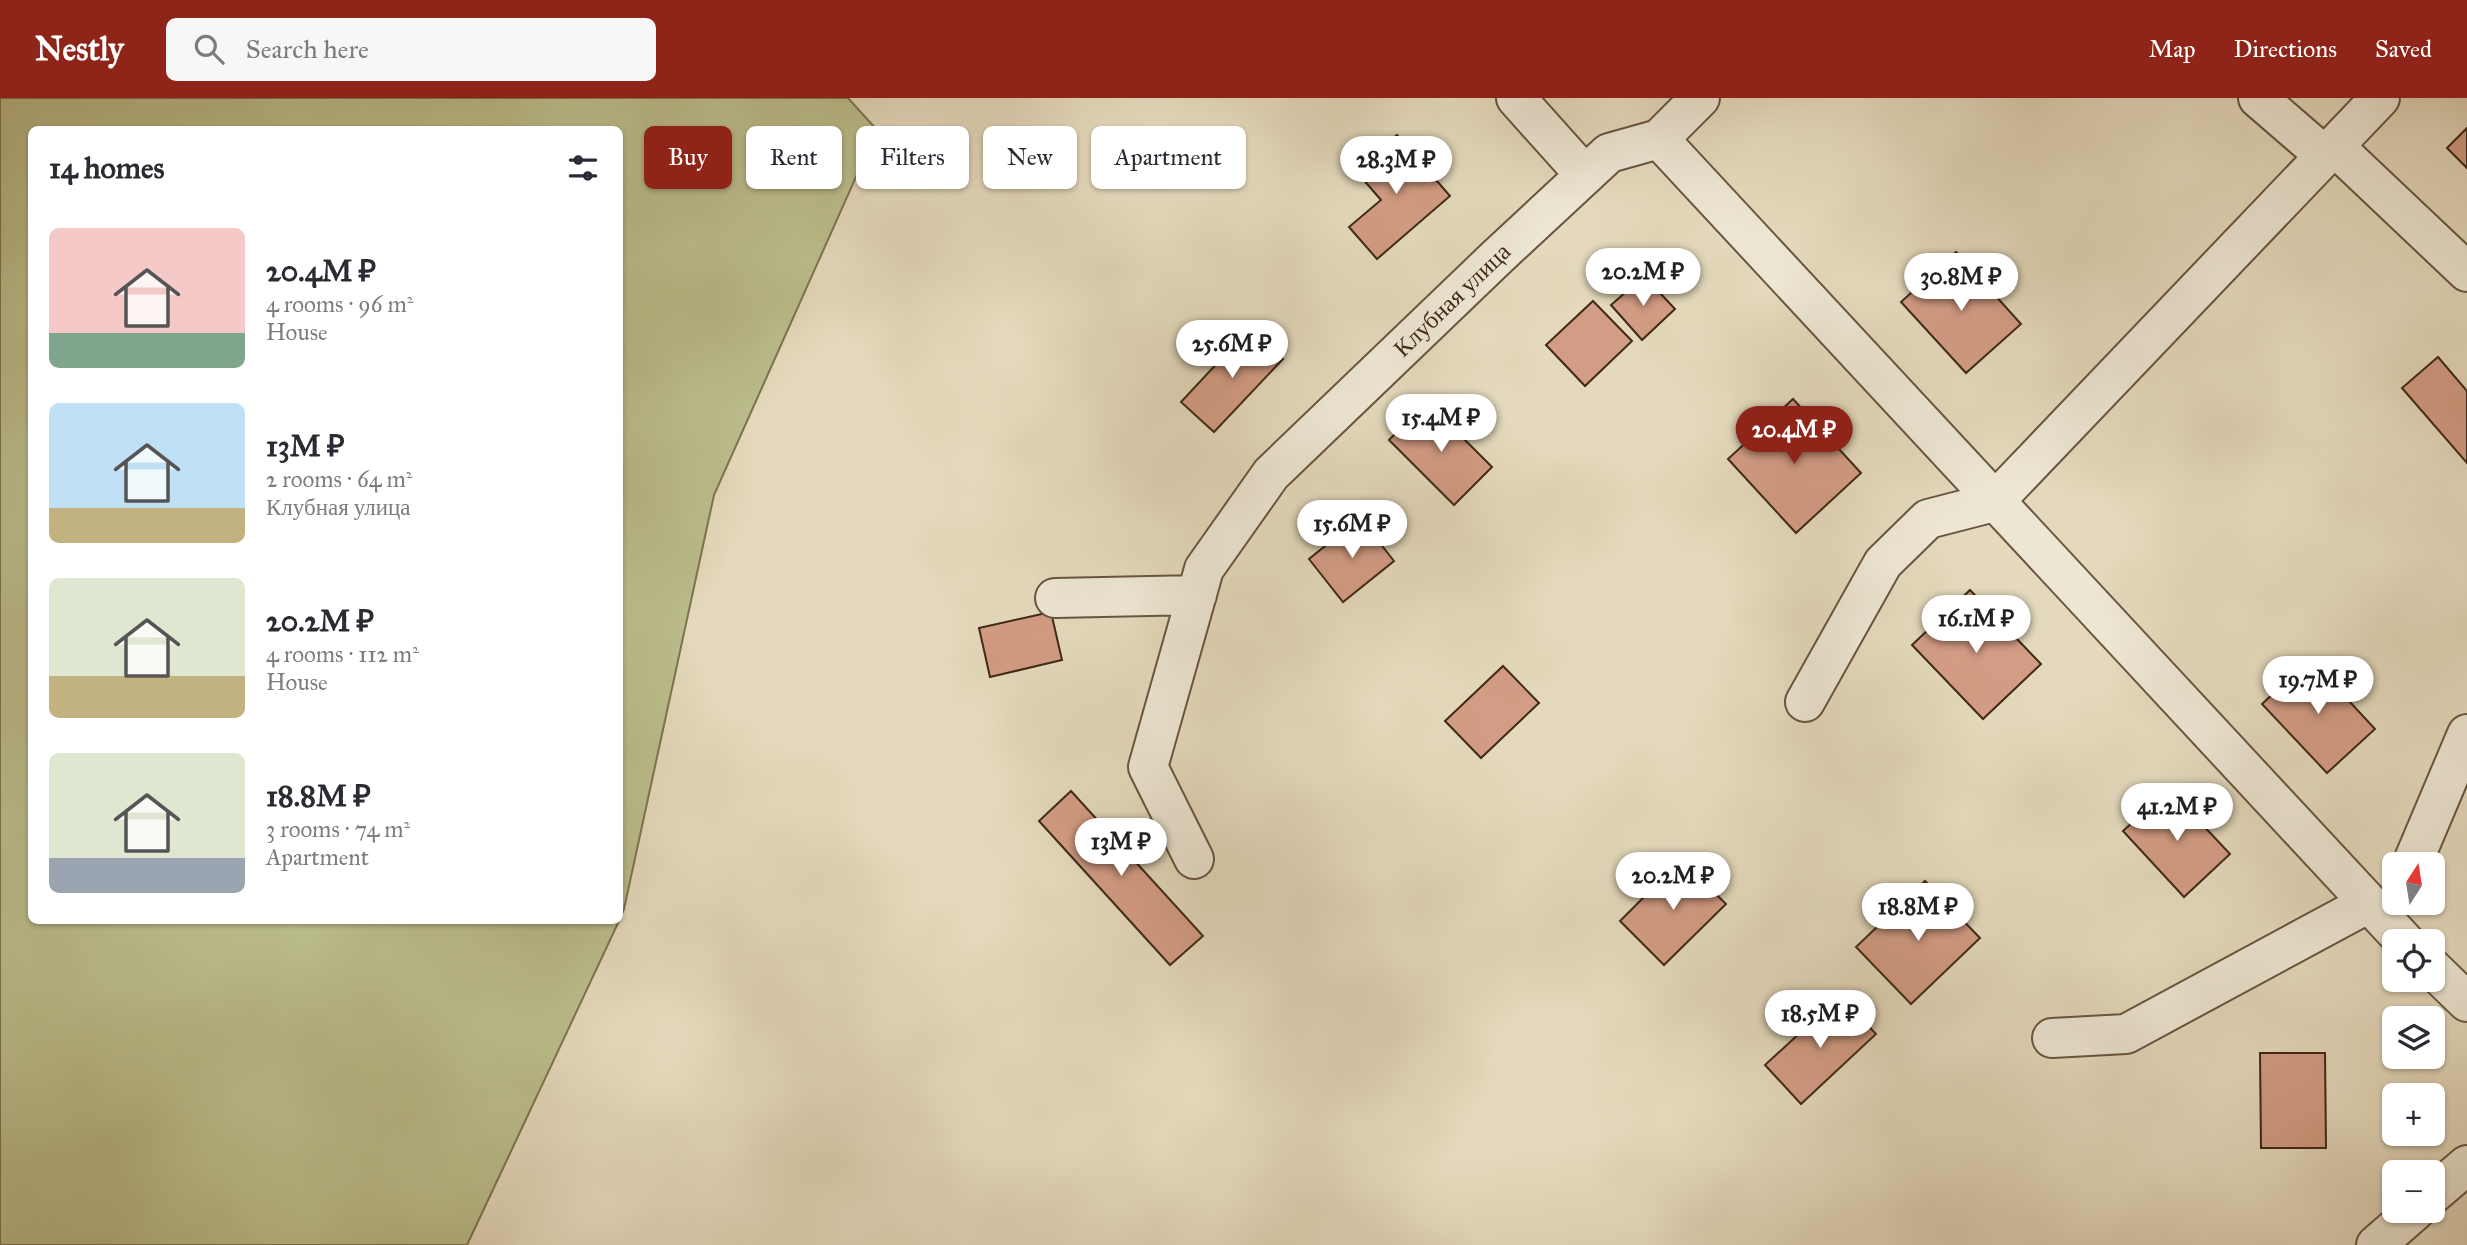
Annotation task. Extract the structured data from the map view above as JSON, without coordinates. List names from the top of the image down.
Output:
{
  "streets": {
    "street": ["Клубная улица"]
  },
  "north": "top",
  "page": {
    "header": "Nestly",
    "search": "Search here",
    "nav": ["Map", "Directions", "Saved"],
    "chip": [
      "Buy",
      "Rent",
      "Filters",
      "New",
      "Apartment"
    ],
    "heading": "14 homes",
    "price": [
      "28.3M ₽",
      "20.2M ₽",
      "30.8M ₽",
      "25.6M ₽",
      "15.4M ₽",
      "20.4M ₽",
      "15.6M ₽",
      "16.1M ₽",
      "19.7M ₽",
      "41.2M ₽",
      "13M ₽",
      "20.2M ₽",
      "18.8M ₽",
      "18.5M ₽"
    ],
    "list": [
      {
        "name": "20.4M ₽",
        "note": "4 rooms · 96 m² · House"
      },
      {
        "name": "13M ₽",
        "note": "2 rooms · 64 m² · Клубная улица"
      },
      {
        "name": "20.2M ₽",
        "note": "4 rooms · 112 m² · House"
      },
      {
        "name": "18.8M ₽",
        "note": "3 rooms · 74 m² · Apartment"
      }
    ],
    "map_buttons": ["+", "−"]
  }
}
